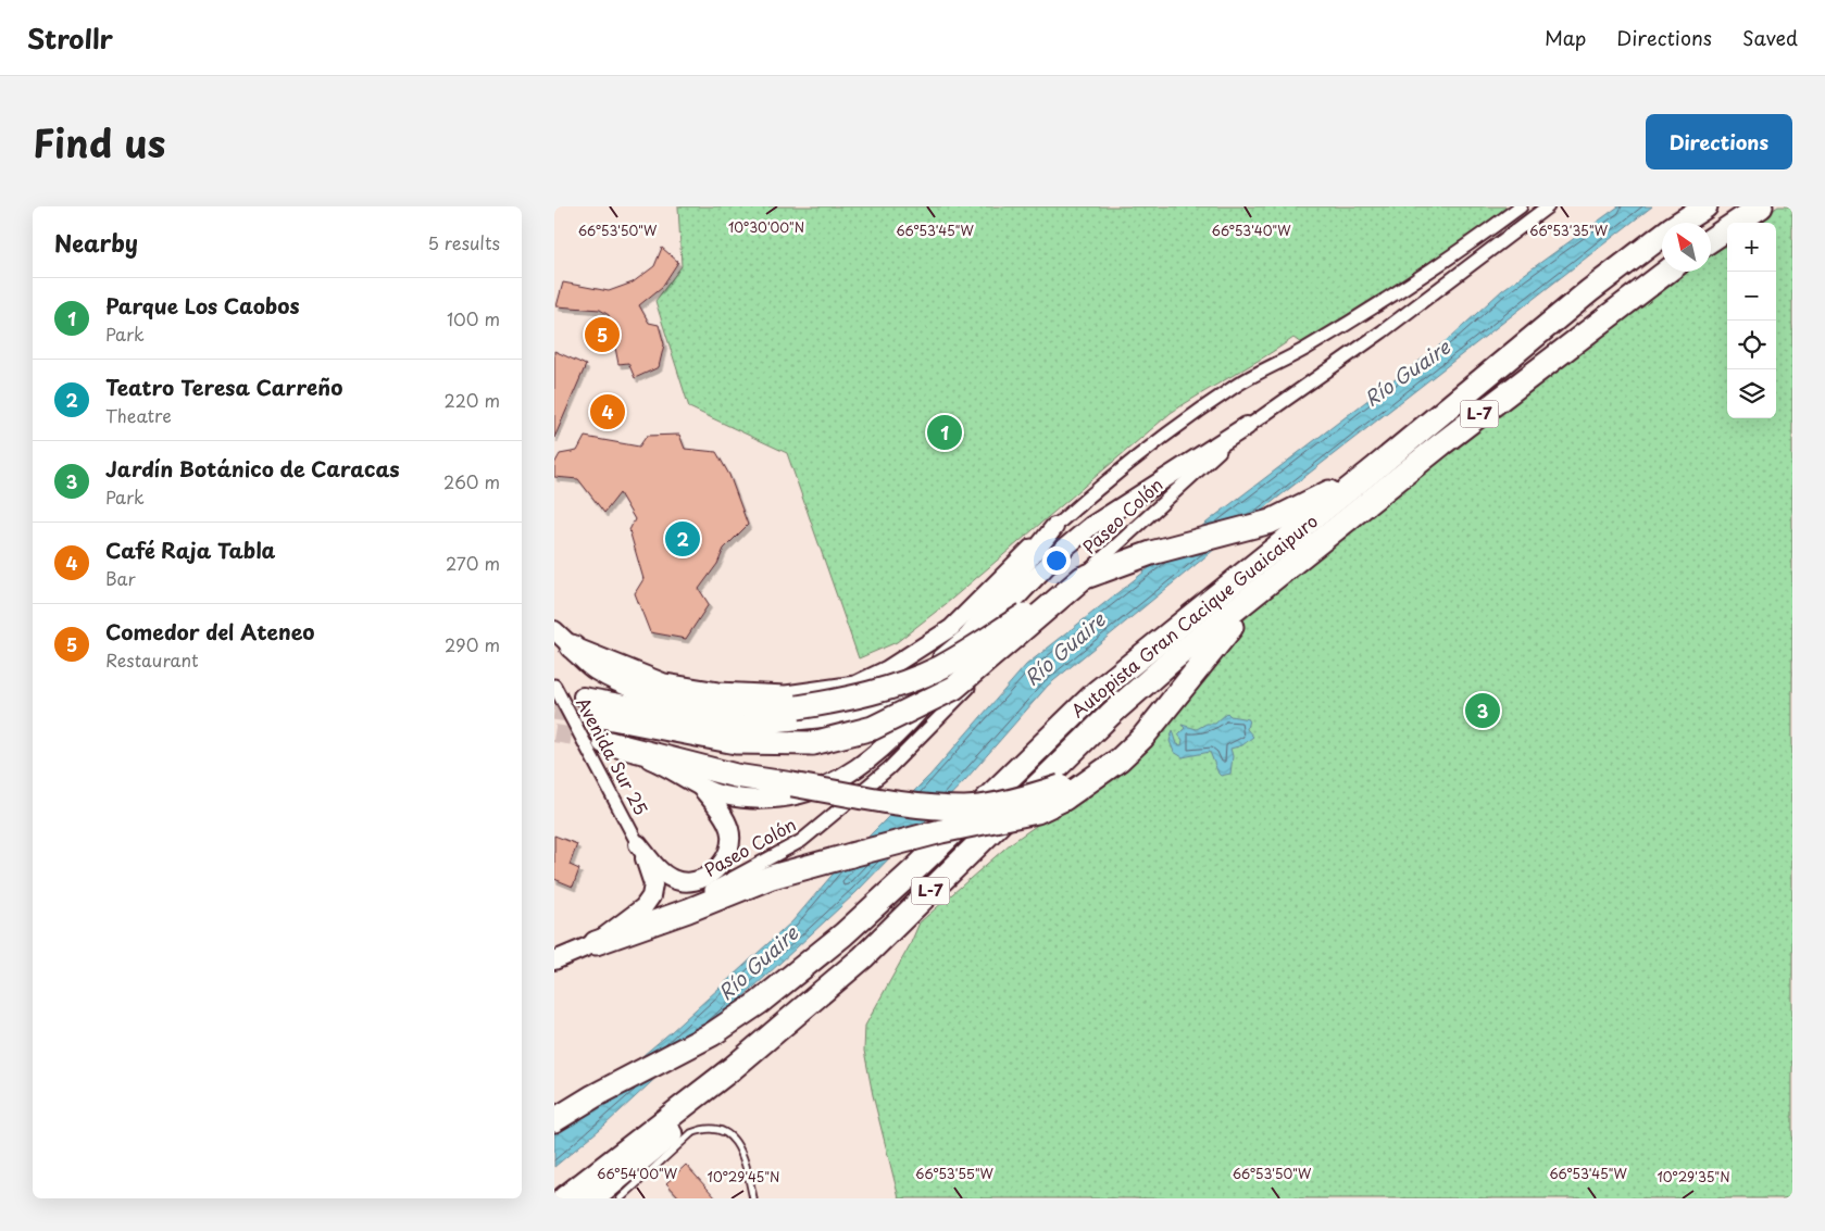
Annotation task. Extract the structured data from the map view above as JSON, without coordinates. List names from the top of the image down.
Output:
{
  "streets": {
    "highway": ["L-7", "Autopista Gran Cacique Guaicaipuro"],
    "street": ["Paseo Colón", "Avenida Sur 25"]
  },
  "water": ["Río Guaire"],
  "north": "top left",
  "page": {
    "header": "Strollr",
    "nav": ["Map", "Directions", "Saved"],
    "title": "Find us",
    "buttons": "Directions",
    "heading": ["Nearby", "5 results"],
    "map_buttons": ["+", "−"],
    "list": [
      {
        "mark": "1",
        "name": "Parque Los Caobos",
        "note": "Park",
        "value": "100 m"
      },
      {
        "mark": "2",
        "name": "Teatro Teresa Carreño",
        "note": "Theatre",
        "value": "220 m"
      },
      {
        "mark": "3",
        "name": "Jardín Botánico de Caracas",
        "note": "Park",
        "value": "260 m"
      },
      {
        "mark": "4",
        "name": "Café Raja Tabla",
        "note": "Bar",
        "value": "270 m"
      },
      {
        "mark": "5",
        "name": "Comedor del Ateneo",
        "note": "Restaurant",
        "value": "290 m"
      }
    ],
    "pins": [
      "5",
      "4",
      "1",
      "2",
      "3"
    ]
  },
  "coordinates": [
    "10°30'00\"N",
    "66°53'50\"W",
    "66°53'45\"W",
    "66°53'40\"W",
    "66°53'35\"W",
    "66°54'00\"W",
    "66°53'55\"W",
    "10°29'45\"N",
    "10°29'35\"N"
  ]
}
